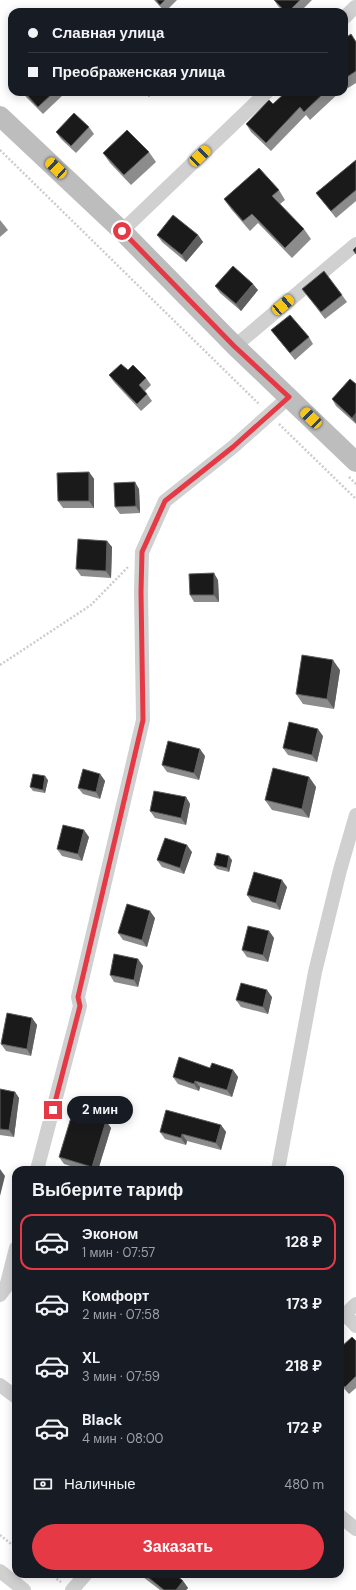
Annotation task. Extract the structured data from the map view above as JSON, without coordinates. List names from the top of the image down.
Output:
{
  "page": {
    "banner": ["Славная улица", "Преображенская улица"],
    "bubble": "2 мин",
    "heading": "Выберите тариф",
    "list": [
      {
        "name": "Эконом",
        "note": "1 мин · 07:57",
        "value": "128 ₽"
      },
      {
        "name": "Комфорт",
        "note": "2 мин · 07:58",
        "value": "173 ₽"
      },
      {
        "name": "XL",
        "note": "3 мин · 07:59",
        "value": "218 ₽"
      },
      {
        "name": "Black",
        "note": "4 мин · 08:00",
        "value": "172 ₽"
      }
    ],
    "pay": ["Наличные", "480 m"],
    "buttons": "Заказать"
  }
}
